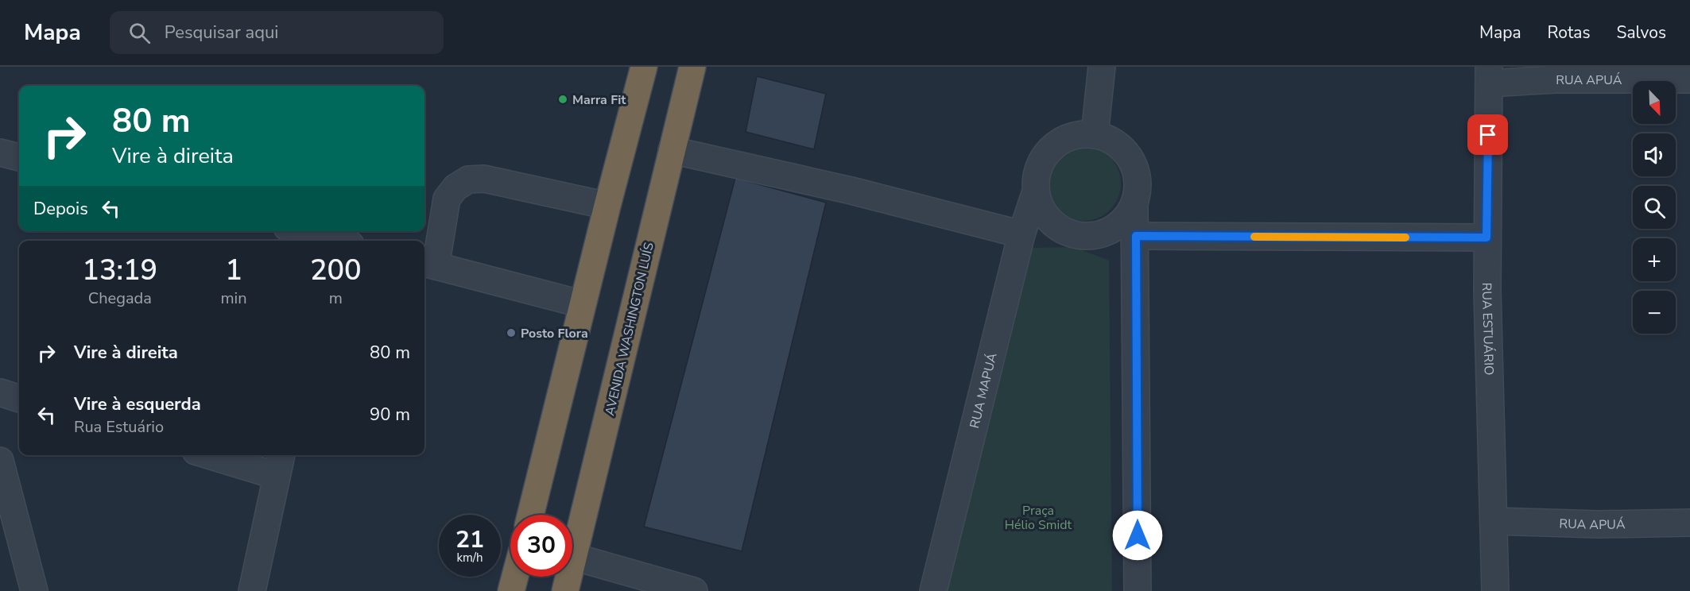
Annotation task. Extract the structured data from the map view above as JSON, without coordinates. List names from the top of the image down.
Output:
{
  "streets": {
    "highway": ["AVENIDA WASHINGTON LUÍS"],
    "street": ["RUA APUÁ", "RUA ESTUÁRIO", "RUA MAPUÁ"]
  },
  "crossings": [
    ["RUA APUÁ", "RUA ESTUÁRIO"]
  ],
  "parks": ["Praça Hélio Smidt"],
  "places": ["Marra Fit", "Posto Flora"],
  "north": "bottom right",
  "page": {
    "header": "Mapa",
    "search": "Pesquisar aqui",
    "nav": ["Mapa", "Rotas", "Salvos"],
    "map_buttons": ["+", "−"],
    "turn": ["80 m", "Vire à direita"],
    "then": "Depois",
    "eta": [
      "13:19",
      "Chegada",
      "1",
      "min",
      "200",
      "m"
    ],
    "list": [
      {
        "name": "Vire à direita",
        "value": "80 m"
      },
      {
        "name": "Vire à esquerda",
        "note": "Rua Estuário",
        "value": "90 m"
      }
    ],
    "speed": "21 km/h",
    "limit": "30"
  }
}
